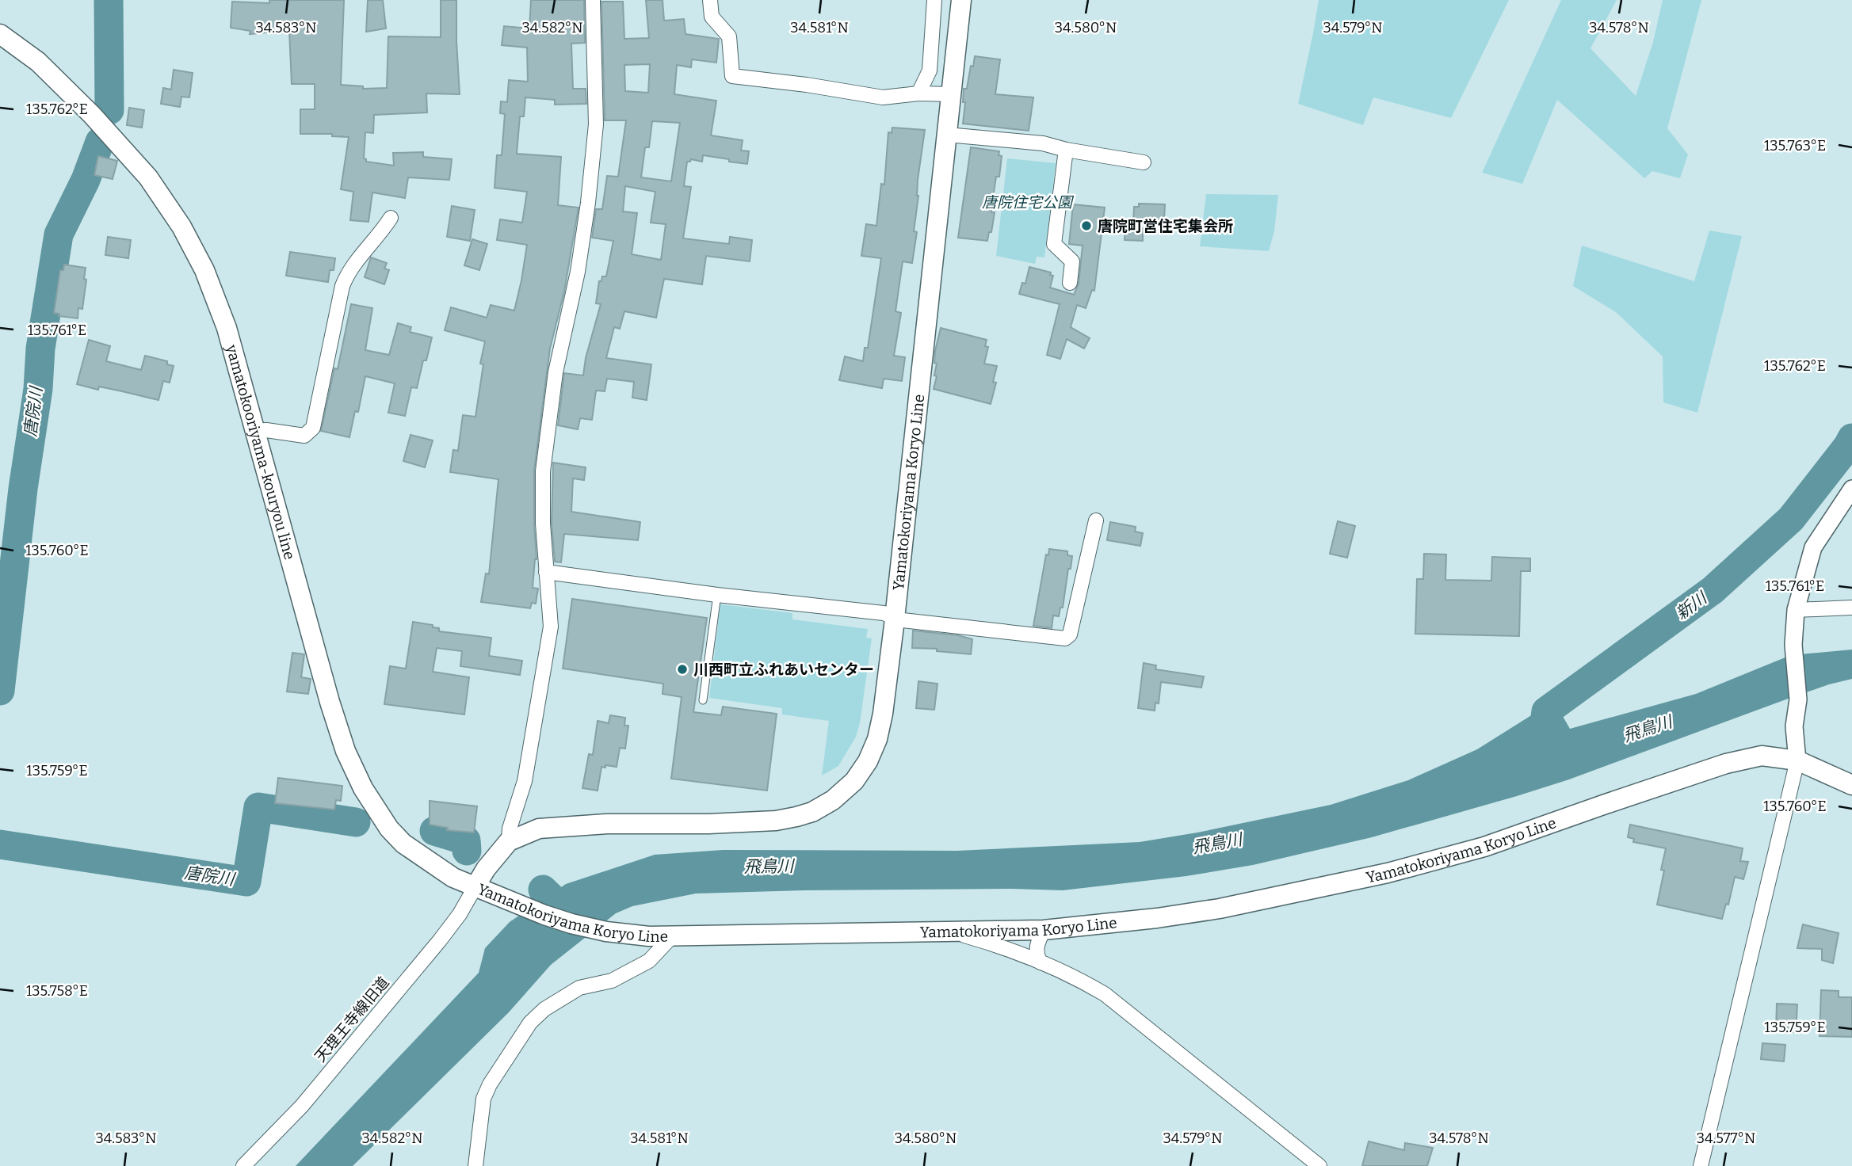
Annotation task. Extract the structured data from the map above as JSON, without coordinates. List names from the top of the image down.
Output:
{
  "streets": {
    "main road": ["yamatokooriyama-kouryou line", "Yamatokoriyama Koryo Line"],
    "street": ["天理王寺線旧道"]
  },
  "crossings": [
    ["yamatokooriyama-kouryou line", "Yamatokoriyama Koryo Line"],
    ["yamatokooriyama-kouryou line", "天理王寺線旧道"],
    ["Yamatokoriyama Koryo Line", "天理王寺線旧道"]
  ],
  "water": ["唐院川", "新川", "飛鳥川"],
  "parks": ["唐院住宅公園"],
  "places": ["唐院町営住宅集会所", "川西町立ふれあいセンター"],
  "coordinates": [
    "34.583°N",
    "34.582°N",
    "34.581°N",
    "34.580°N",
    "34.579°N",
    "34.578°N",
    "135.762°E",
    "135.763°E",
    "135.761°E",
    "135.760°E",
    "135.759°E",
    "135.758°E",
    "34.577°N"
  ]
}
